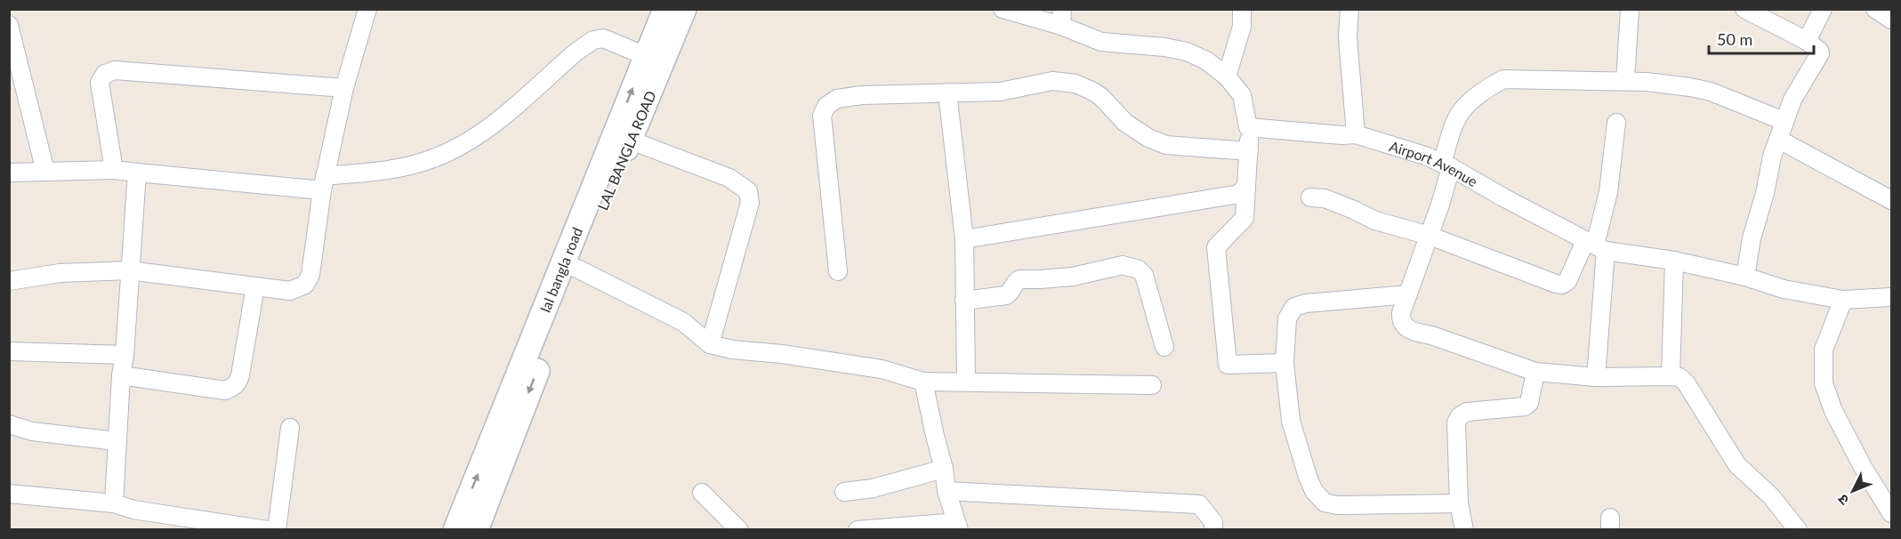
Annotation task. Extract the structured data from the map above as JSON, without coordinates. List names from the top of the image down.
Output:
{
  "streets": {
    "street": ["Airport Avenue", "lal bangla road"]
  },
  "scale_bar": "50 m",
  "north": "bottom left"
}
